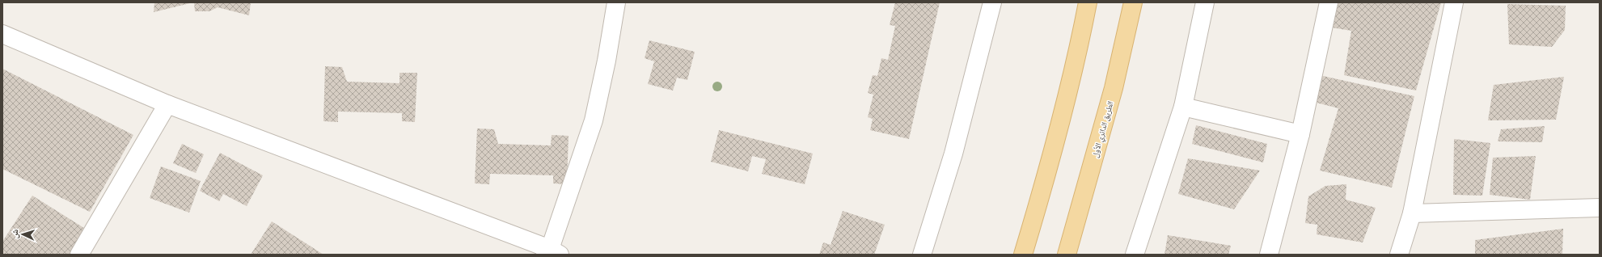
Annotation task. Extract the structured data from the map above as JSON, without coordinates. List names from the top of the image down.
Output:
{
  "streets": {
    "main road": ["الطريق الدائري الأول"]
  },
  "north": "left"
}
